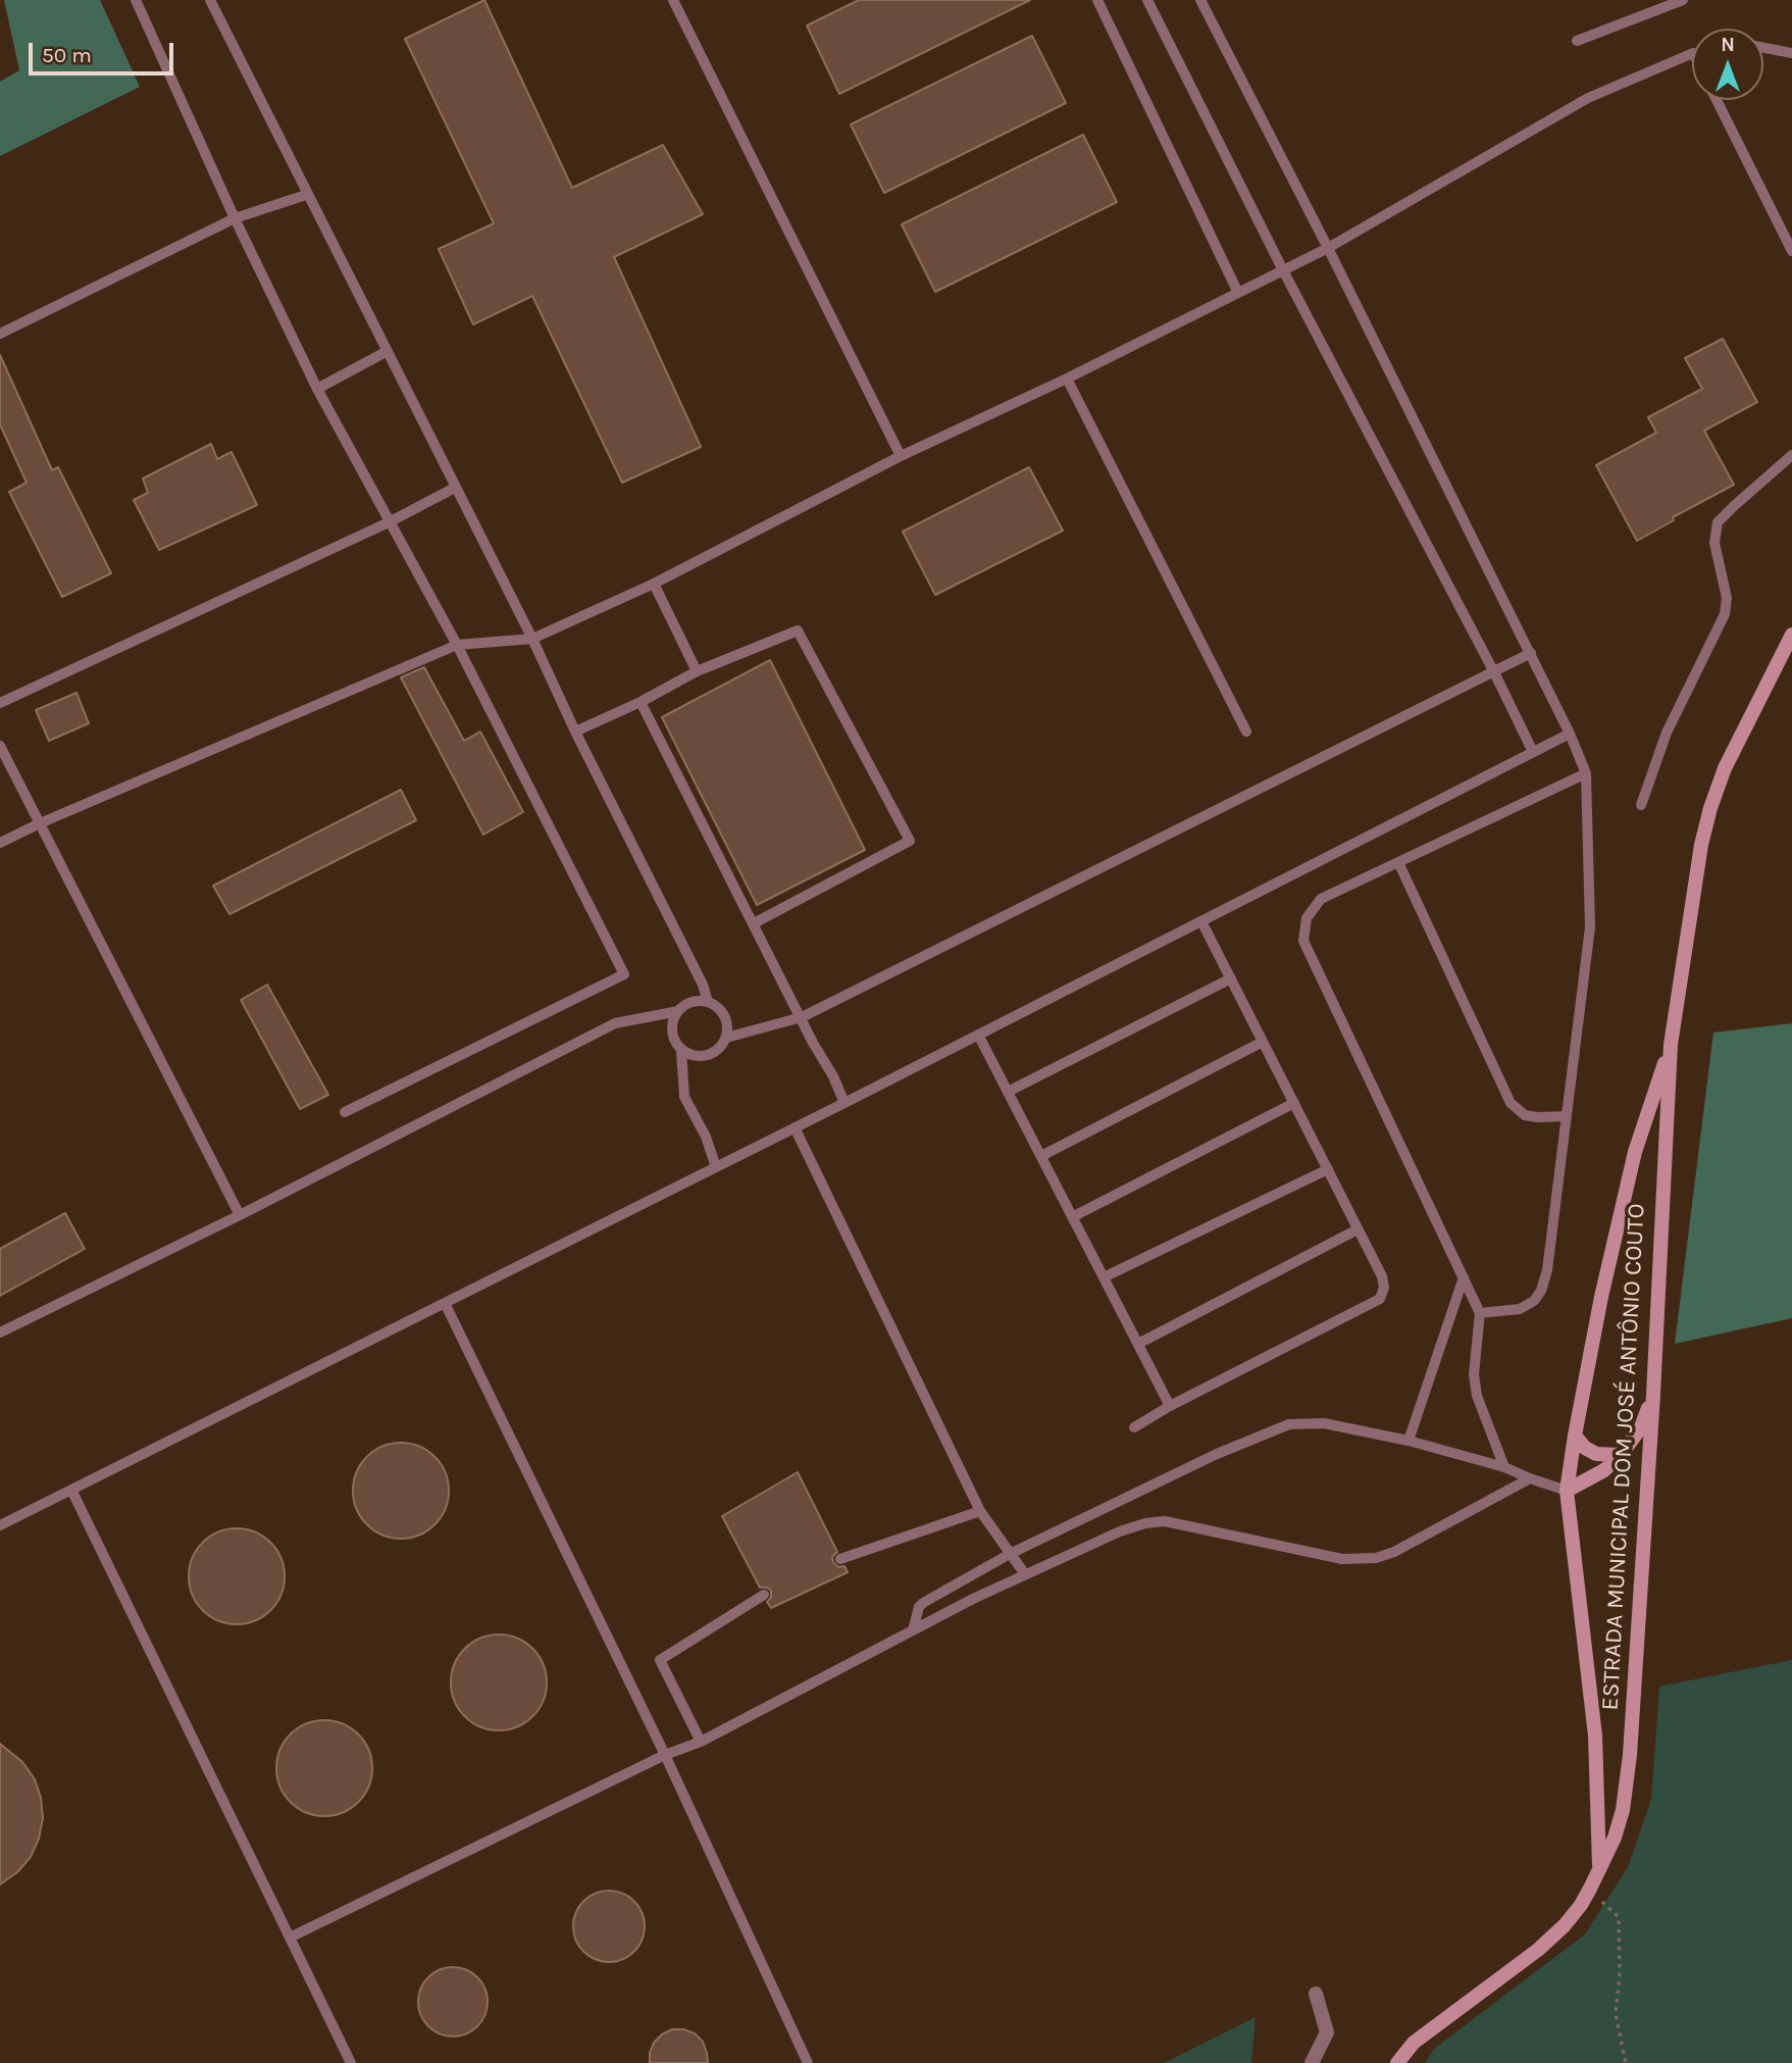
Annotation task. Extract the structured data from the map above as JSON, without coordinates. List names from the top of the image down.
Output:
{
  "streets": {
    "main road": ["ESTRADA MUNICIPAL DOM JOSÉ ANTÔNIO COUTO"]
  },
  "scale_bar": "50 m",
  "north": "top"
}
